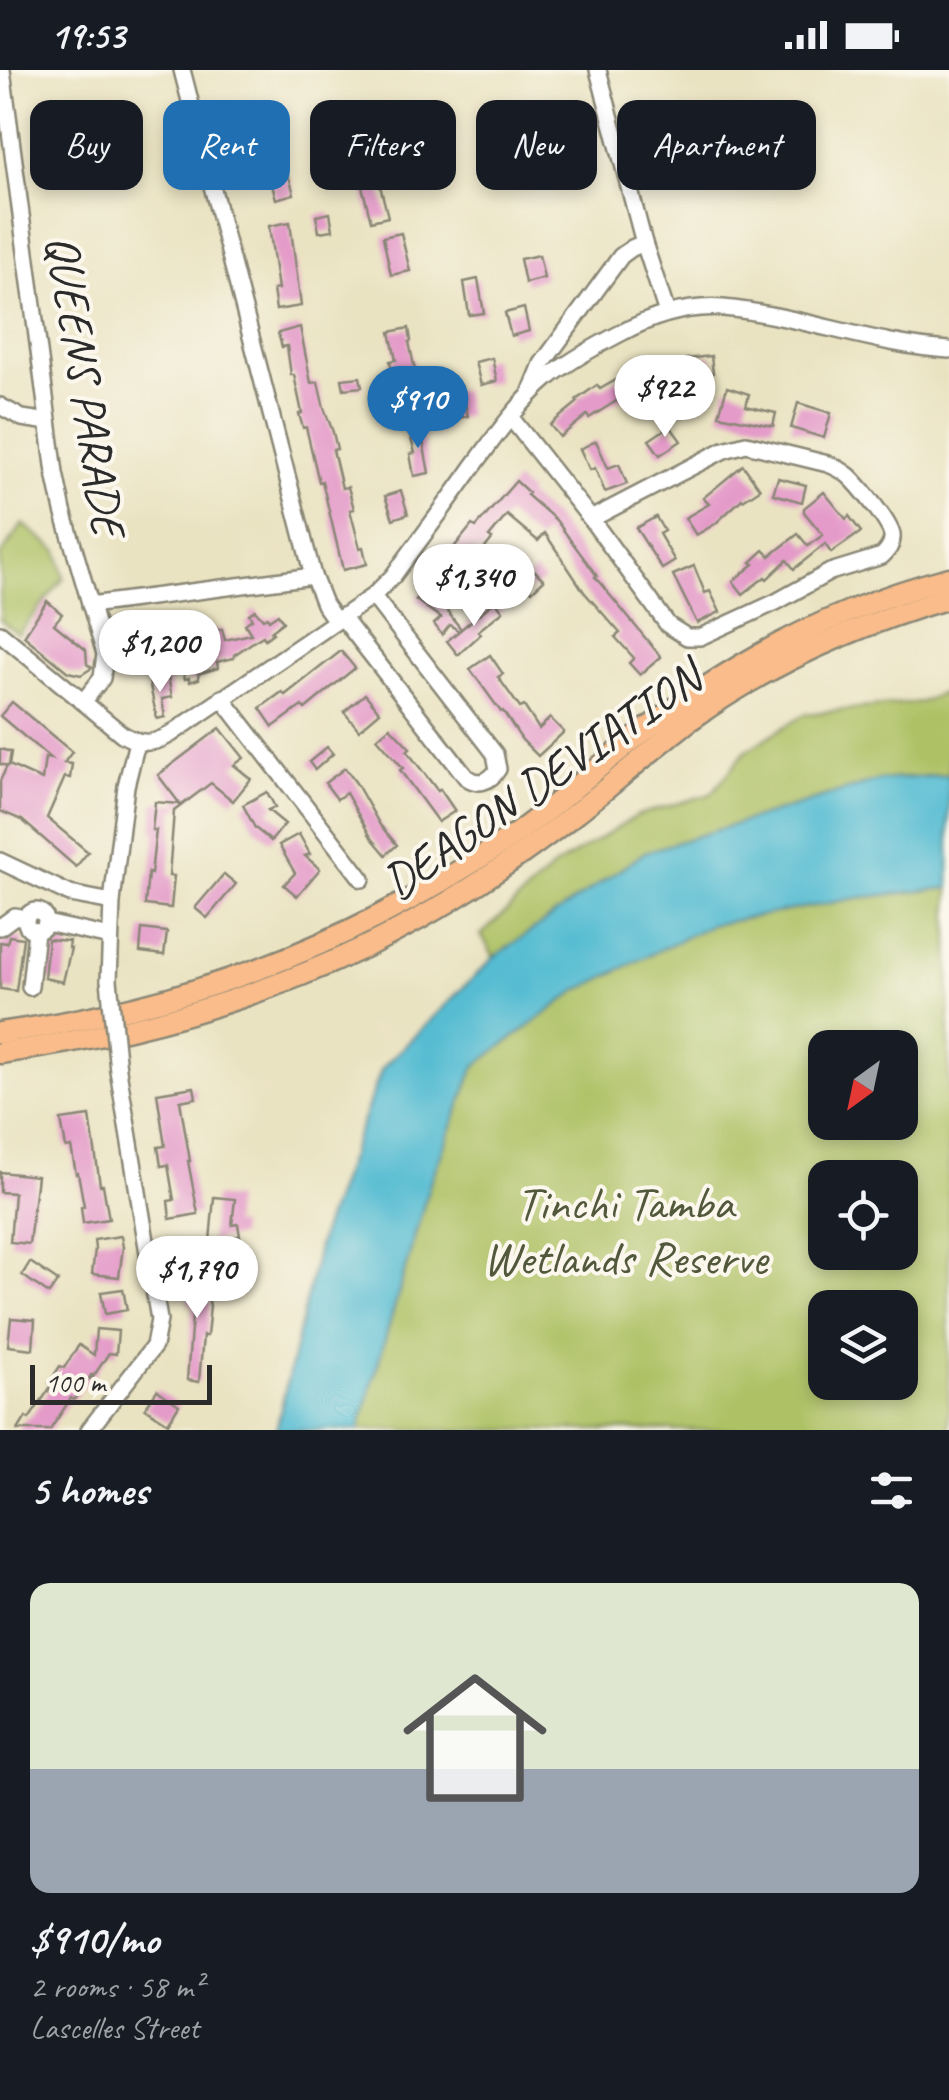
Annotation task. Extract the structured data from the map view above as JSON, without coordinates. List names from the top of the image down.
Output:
{
  "streets": {
    "highway": ["DEAGON DEVIATION"],
    "street": ["QUEENS PARADE"]
  },
  "parks": ["Tinchi Tamba Wetlands Reserve"],
  "scale_bar": "100 m",
  "north": "bottom left",
  "page": {
    "status": "19:53",
    "chip": [
      "Buy",
      "Rent",
      "Filters",
      "New",
      "Apartment"
    ],
    "price": [
      "$922",
      "$910",
      "$1,340",
      "$1,200",
      "$1,790"
    ],
    "scale": "100 m",
    "heading": "5 homes",
    "list": [
      {
        "name": "$910/mo",
        "note": "2 rooms · 58 m² · Lascelles Street"
      }
    ]
  }
}
